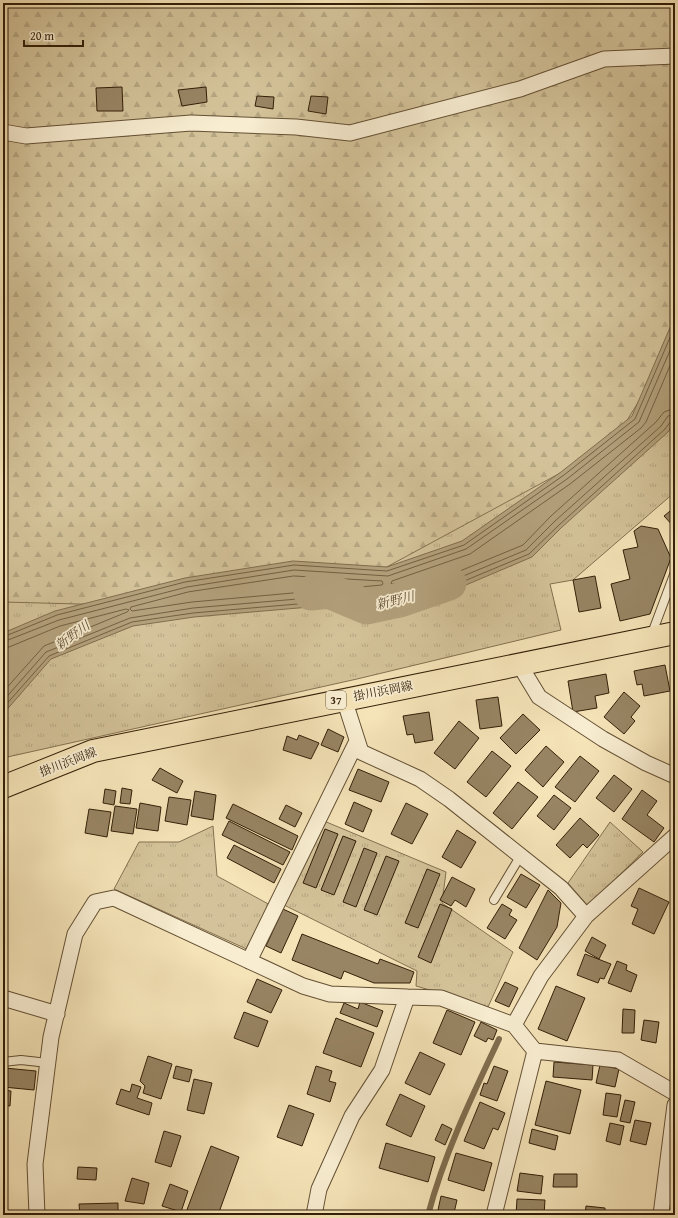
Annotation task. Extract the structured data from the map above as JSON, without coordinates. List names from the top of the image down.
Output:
{
  "streets": {
    "main road": ["掛川浜岡線", "37"]
  },
  "water": ["新野川"],
  "scale_bar": "20 m"
}
